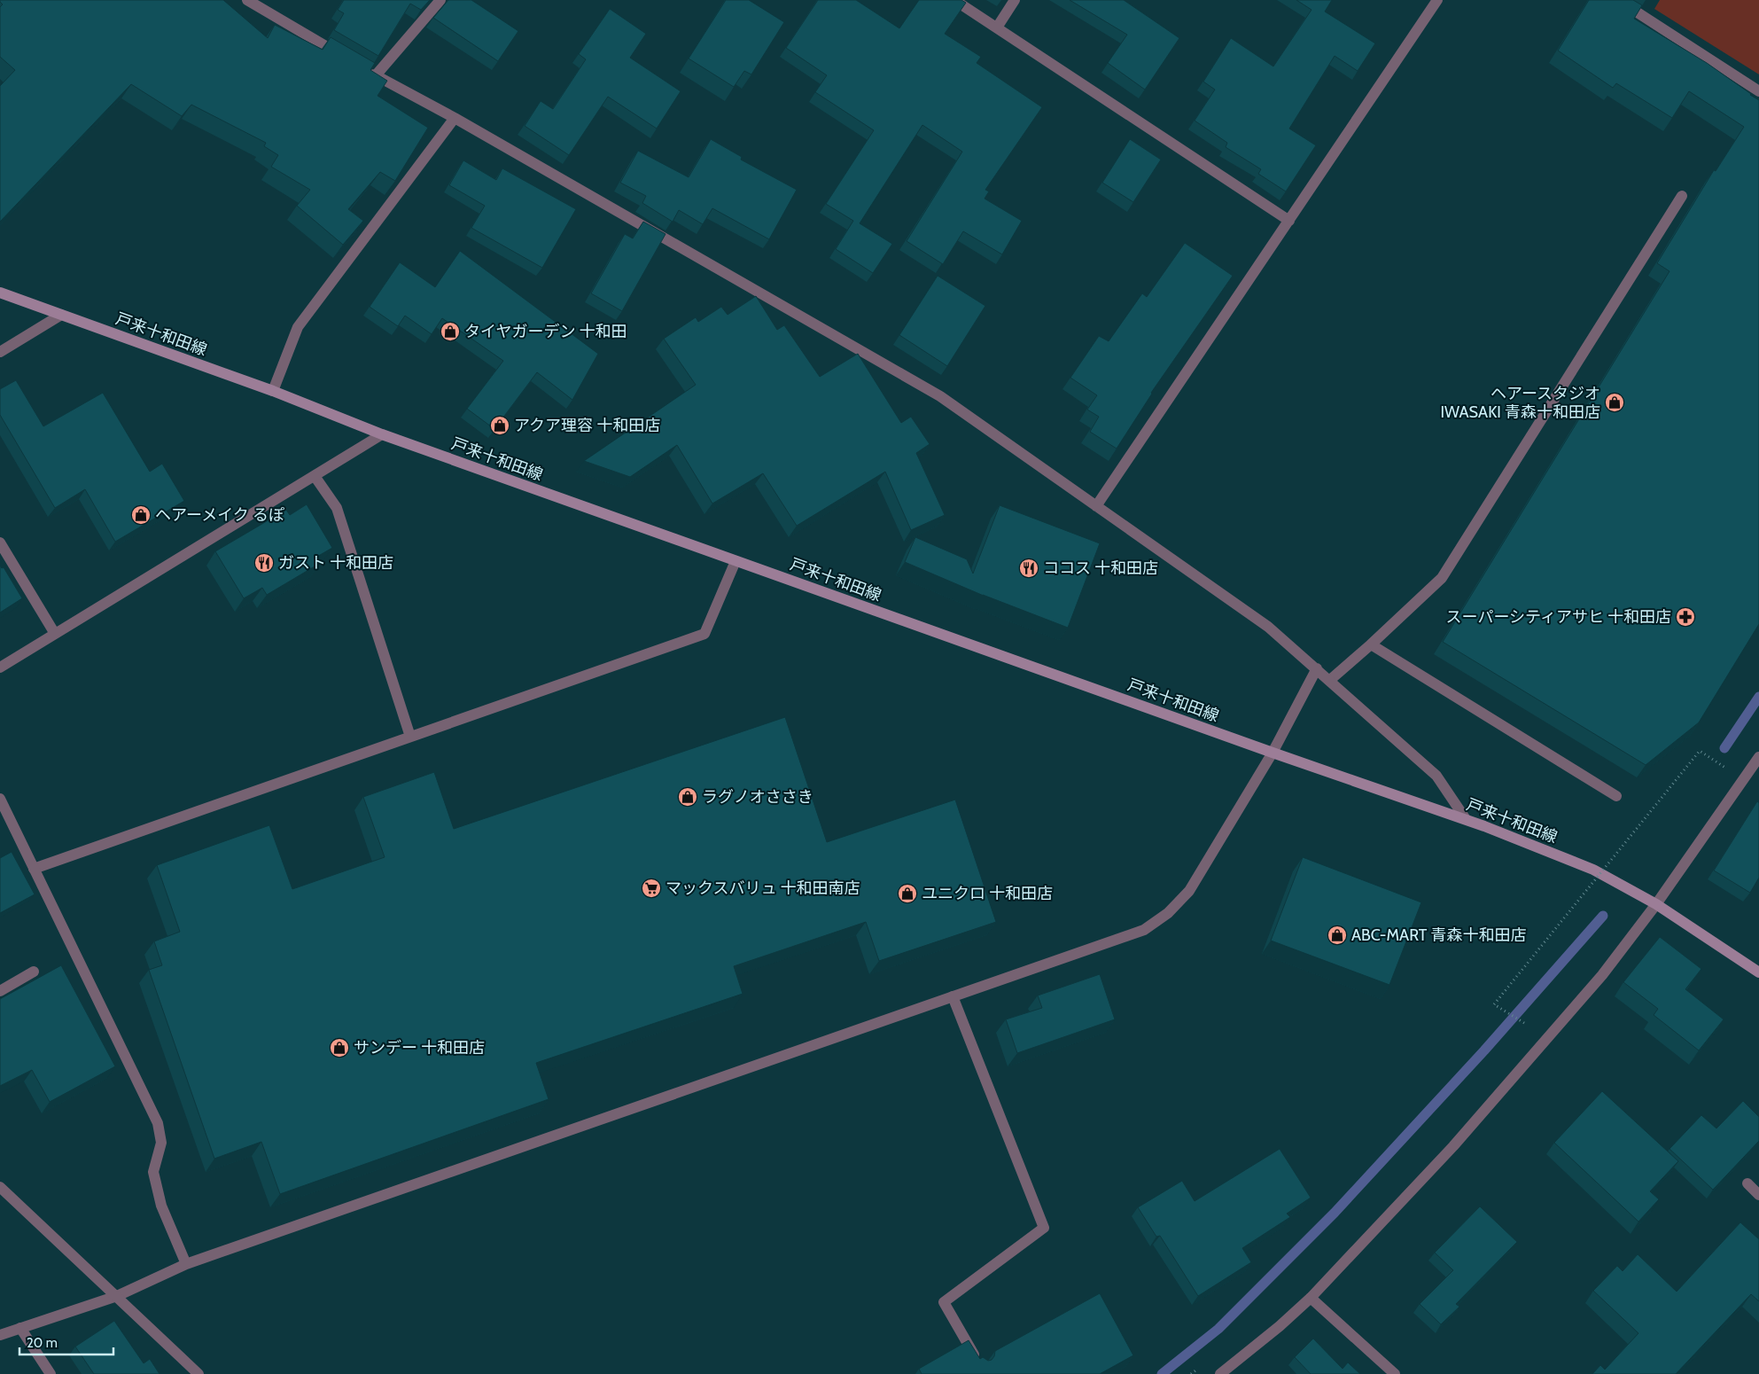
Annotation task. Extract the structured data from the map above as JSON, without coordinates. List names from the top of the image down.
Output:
{
  "streets": {
    "main road": ["戸来十和田線"]
  },
  "places": {
    "shop": [
      "タイヤガーデン 十和田",
      "ヘアースタジオ IWASAKI 青森十和田店",
      "アクア理容 十和田店",
      "ヘアーメイク るぽ",
      "ラグノオささき",
      "ユニクロ 十和田店",
      "ABC-MART 青森十和田店",
      "サンデー 十和田店"
    ],
    "restaurant": ["ガスト 十和田店", "ココス 十和田店"],
    "pharmacy": ["スーパーシティアサヒ 十和田店"],
    "supermarket": ["マックスバリュ 十和田南店"]
  },
  "scale_bar": "20 m"
}
